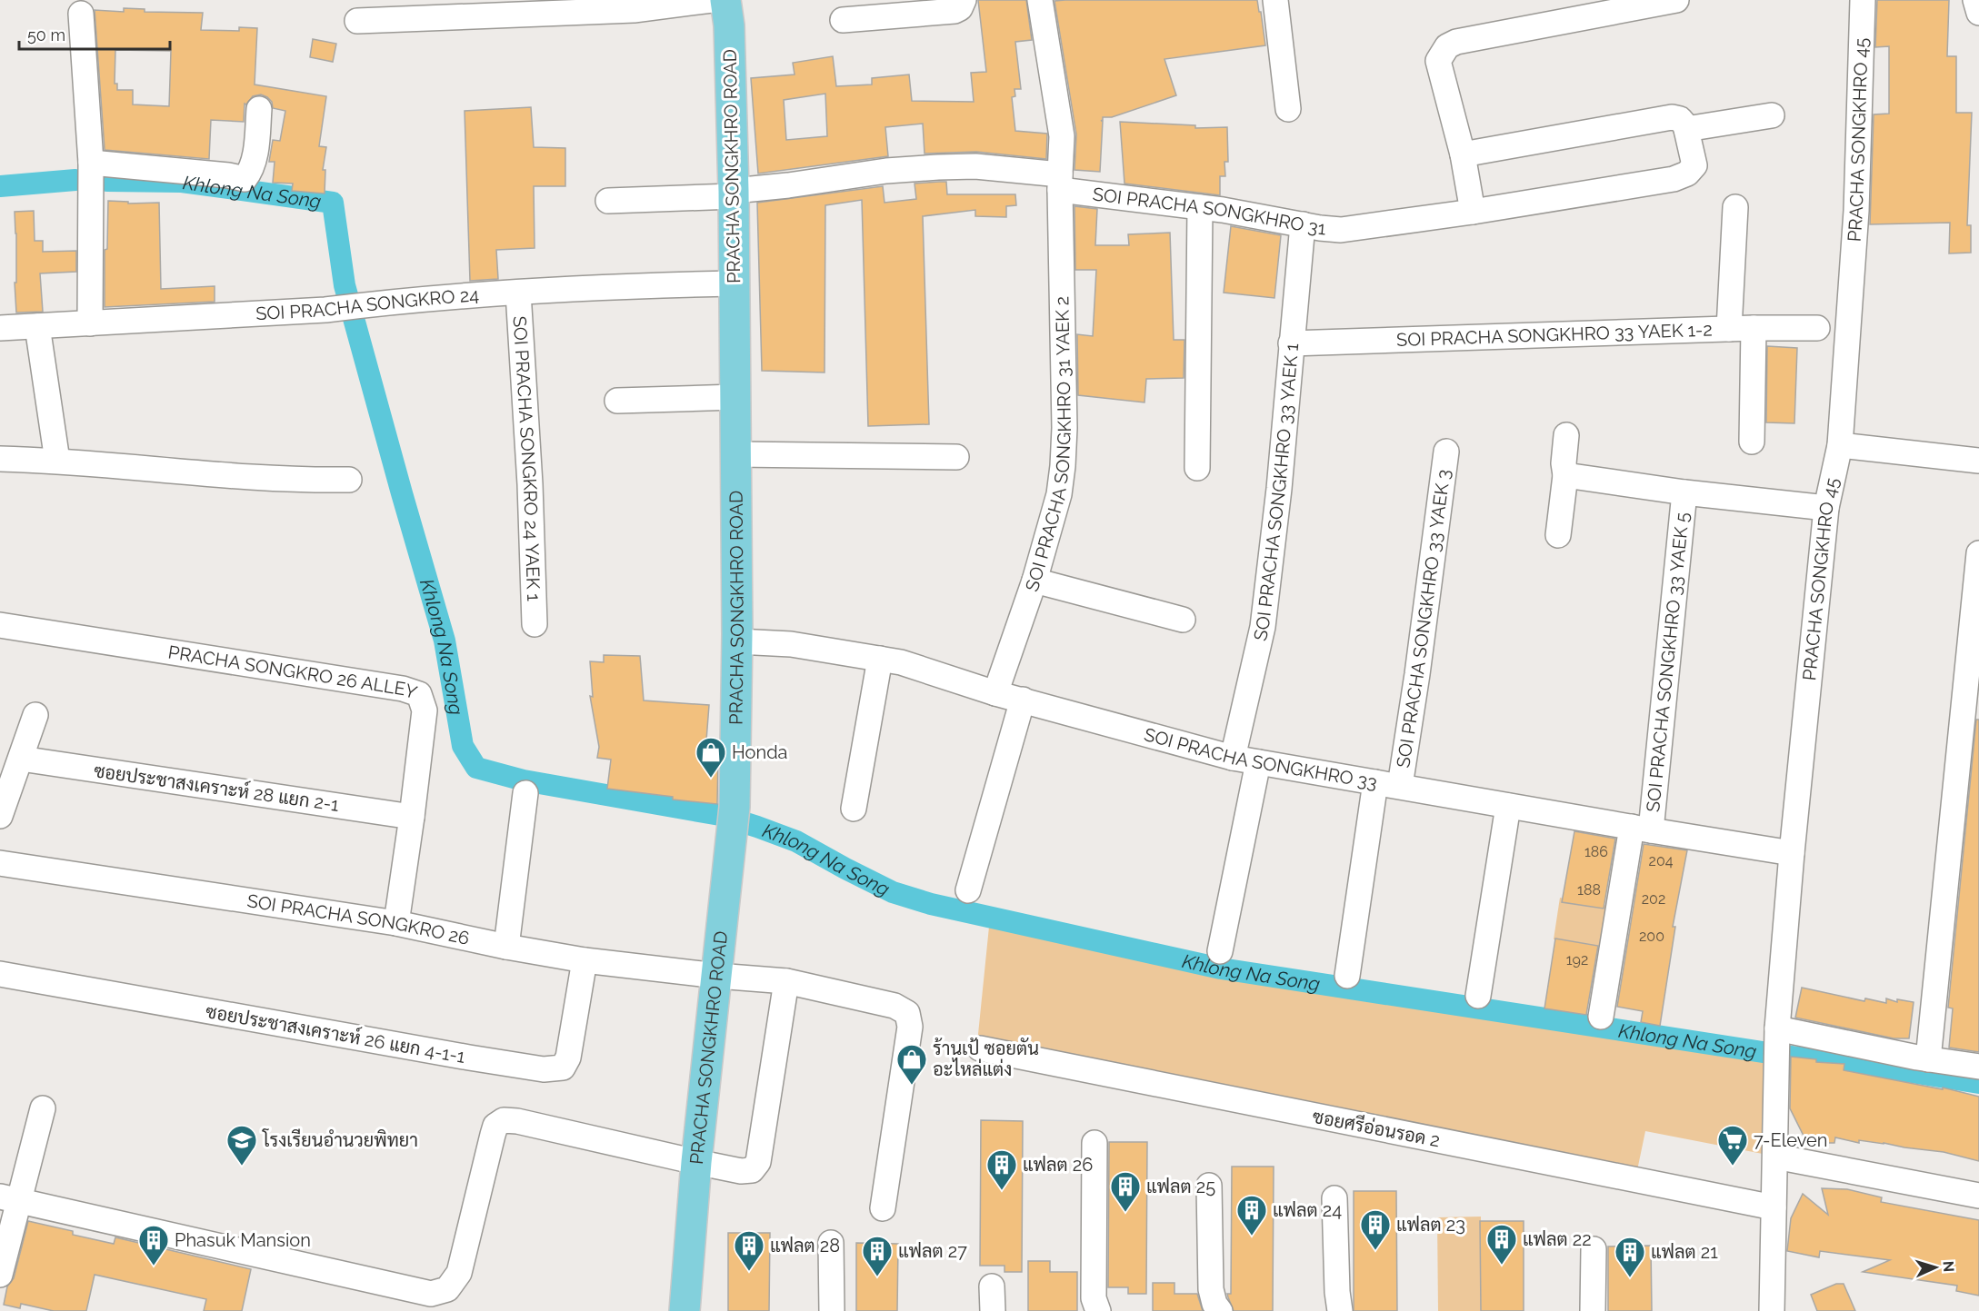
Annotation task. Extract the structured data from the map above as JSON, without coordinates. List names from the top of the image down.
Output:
{
  "streets": {
    "main road": ["PRACHA SONGKHRO ROAD"],
    "street": [
      "PRACHA SONGKHRO 45",
      "SOI PRACHA SONGKHRO 31",
      "SOI PRACHA SONGKRO 24",
      "SOI PRACHA SONGKHRO 33 YAEK 1-2",
      "SOI PRACHA SONGKHRO 31 YAEK 2",
      "SOI PRACHA SONGKRO 24 YAEK 1",
      "SOI PRACHA SONGKHRO 33 YAEK 1",
      "SOI PRACHA SONGKHRO 33 YAEK 3",
      "SOI PRACHA SONGKHRO 33 YAEK 5",
      "PRACHA SONGKRO 26 ALLEY",
      "SOI PRACHA SONGKHRO 33",
      "ซอยประชาสงเคราะห์ 28 แยก 2-1",
      "SOI PRACHA SONGKRO 26",
      "ซอยประชาสงเคราะห์ 26 แยก 4-1-1",
      "ซอยศรีอ่อนรอด 2"
    ]
  },
  "crossings": [
    ["PRACHA SONGKHRO 45", "SOI PRACHA SONGKHRO 33 YAEK 5"],
    ["PRACHA SONGKHRO 45", "SOI PRACHA SONGKHRO 33"],
    ["PRACHA SONGKHRO ROAD", "SOI PRACHA SONGKHRO 31"],
    ["PRACHA SONGKHRO ROAD", "SOI PRACHA SONGKRO 24"],
    ["PRACHA SONGKHRO ROAD", "SOI PRACHA SONGKHRO 33"],
    ["PRACHA SONGKHRO ROAD", "SOI PRACHA SONGKRO 26"],
    ["SOI PRACHA SONGKHRO 31", "SOI PRACHA SONGKHRO 31 YAEK 2"],
    ["SOI PRACHA SONGKHRO 31", "SOI PRACHA SONGKHRO 33 YAEK 1"],
    ["SOI PRACHA SONGKRO 24", "SOI PRACHA SONGKRO 24 YAEK 1"],
    ["SOI PRACHA SONGKHRO 33 YAEK 1-2", "SOI PRACHA SONGKHRO 33 YAEK 1"],
    ["SOI PRACHA SONGKHRO 31 YAEK 2", "SOI PRACHA SONGKHRO 33"],
    ["SOI PRACHA SONGKHRO 33 YAEK 1", "SOI PRACHA SONGKHRO 33"],
    ["SOI PRACHA SONGKHRO 33 YAEK 3", "SOI PRACHA SONGKHRO 33"],
    ["SOI PRACHA SONGKHRO 33 YAEK 5", "SOI PRACHA SONGKHRO 33"],
    ["PRACHA SONGKRO 26 ALLEY", "ซอยประชาสงเคราะห์ 28 แยก 2-1"],
    ["PRACHA SONGKRO 26 ALLEY", "SOI PRACHA SONGKRO 26"],
    ["SOI PRACHA SONGKRO 26", "ซอยประชาสงเคราะห์ 26 แยก 4-1-1"]
  ],
  "water": ["Khlong Na Song"],
  "places": {
    "shop": ["Honda", "ร้านเป้ ซอยตัน อะไหล่แต่ง"],
    "school or university": ["โรงเรียนอำนวยพิทยา"],
    "supermarket": ["7-Eleven"],
    "building": [
      "แฟลต 26",
      "แฟลต 25",
      "แฟลต 24",
      "แฟลต 23",
      "แฟลต 22",
      "Phasuk Mansion",
      "แฟลต 28",
      "แฟลต 27",
      "แฟลต 21"
    ]
  },
  "house_numbers": [
    "186",
    "204",
    "188",
    "202",
    "200",
    "192"
  ],
  "scale_bar": "50 m",
  "north": "right"
}
